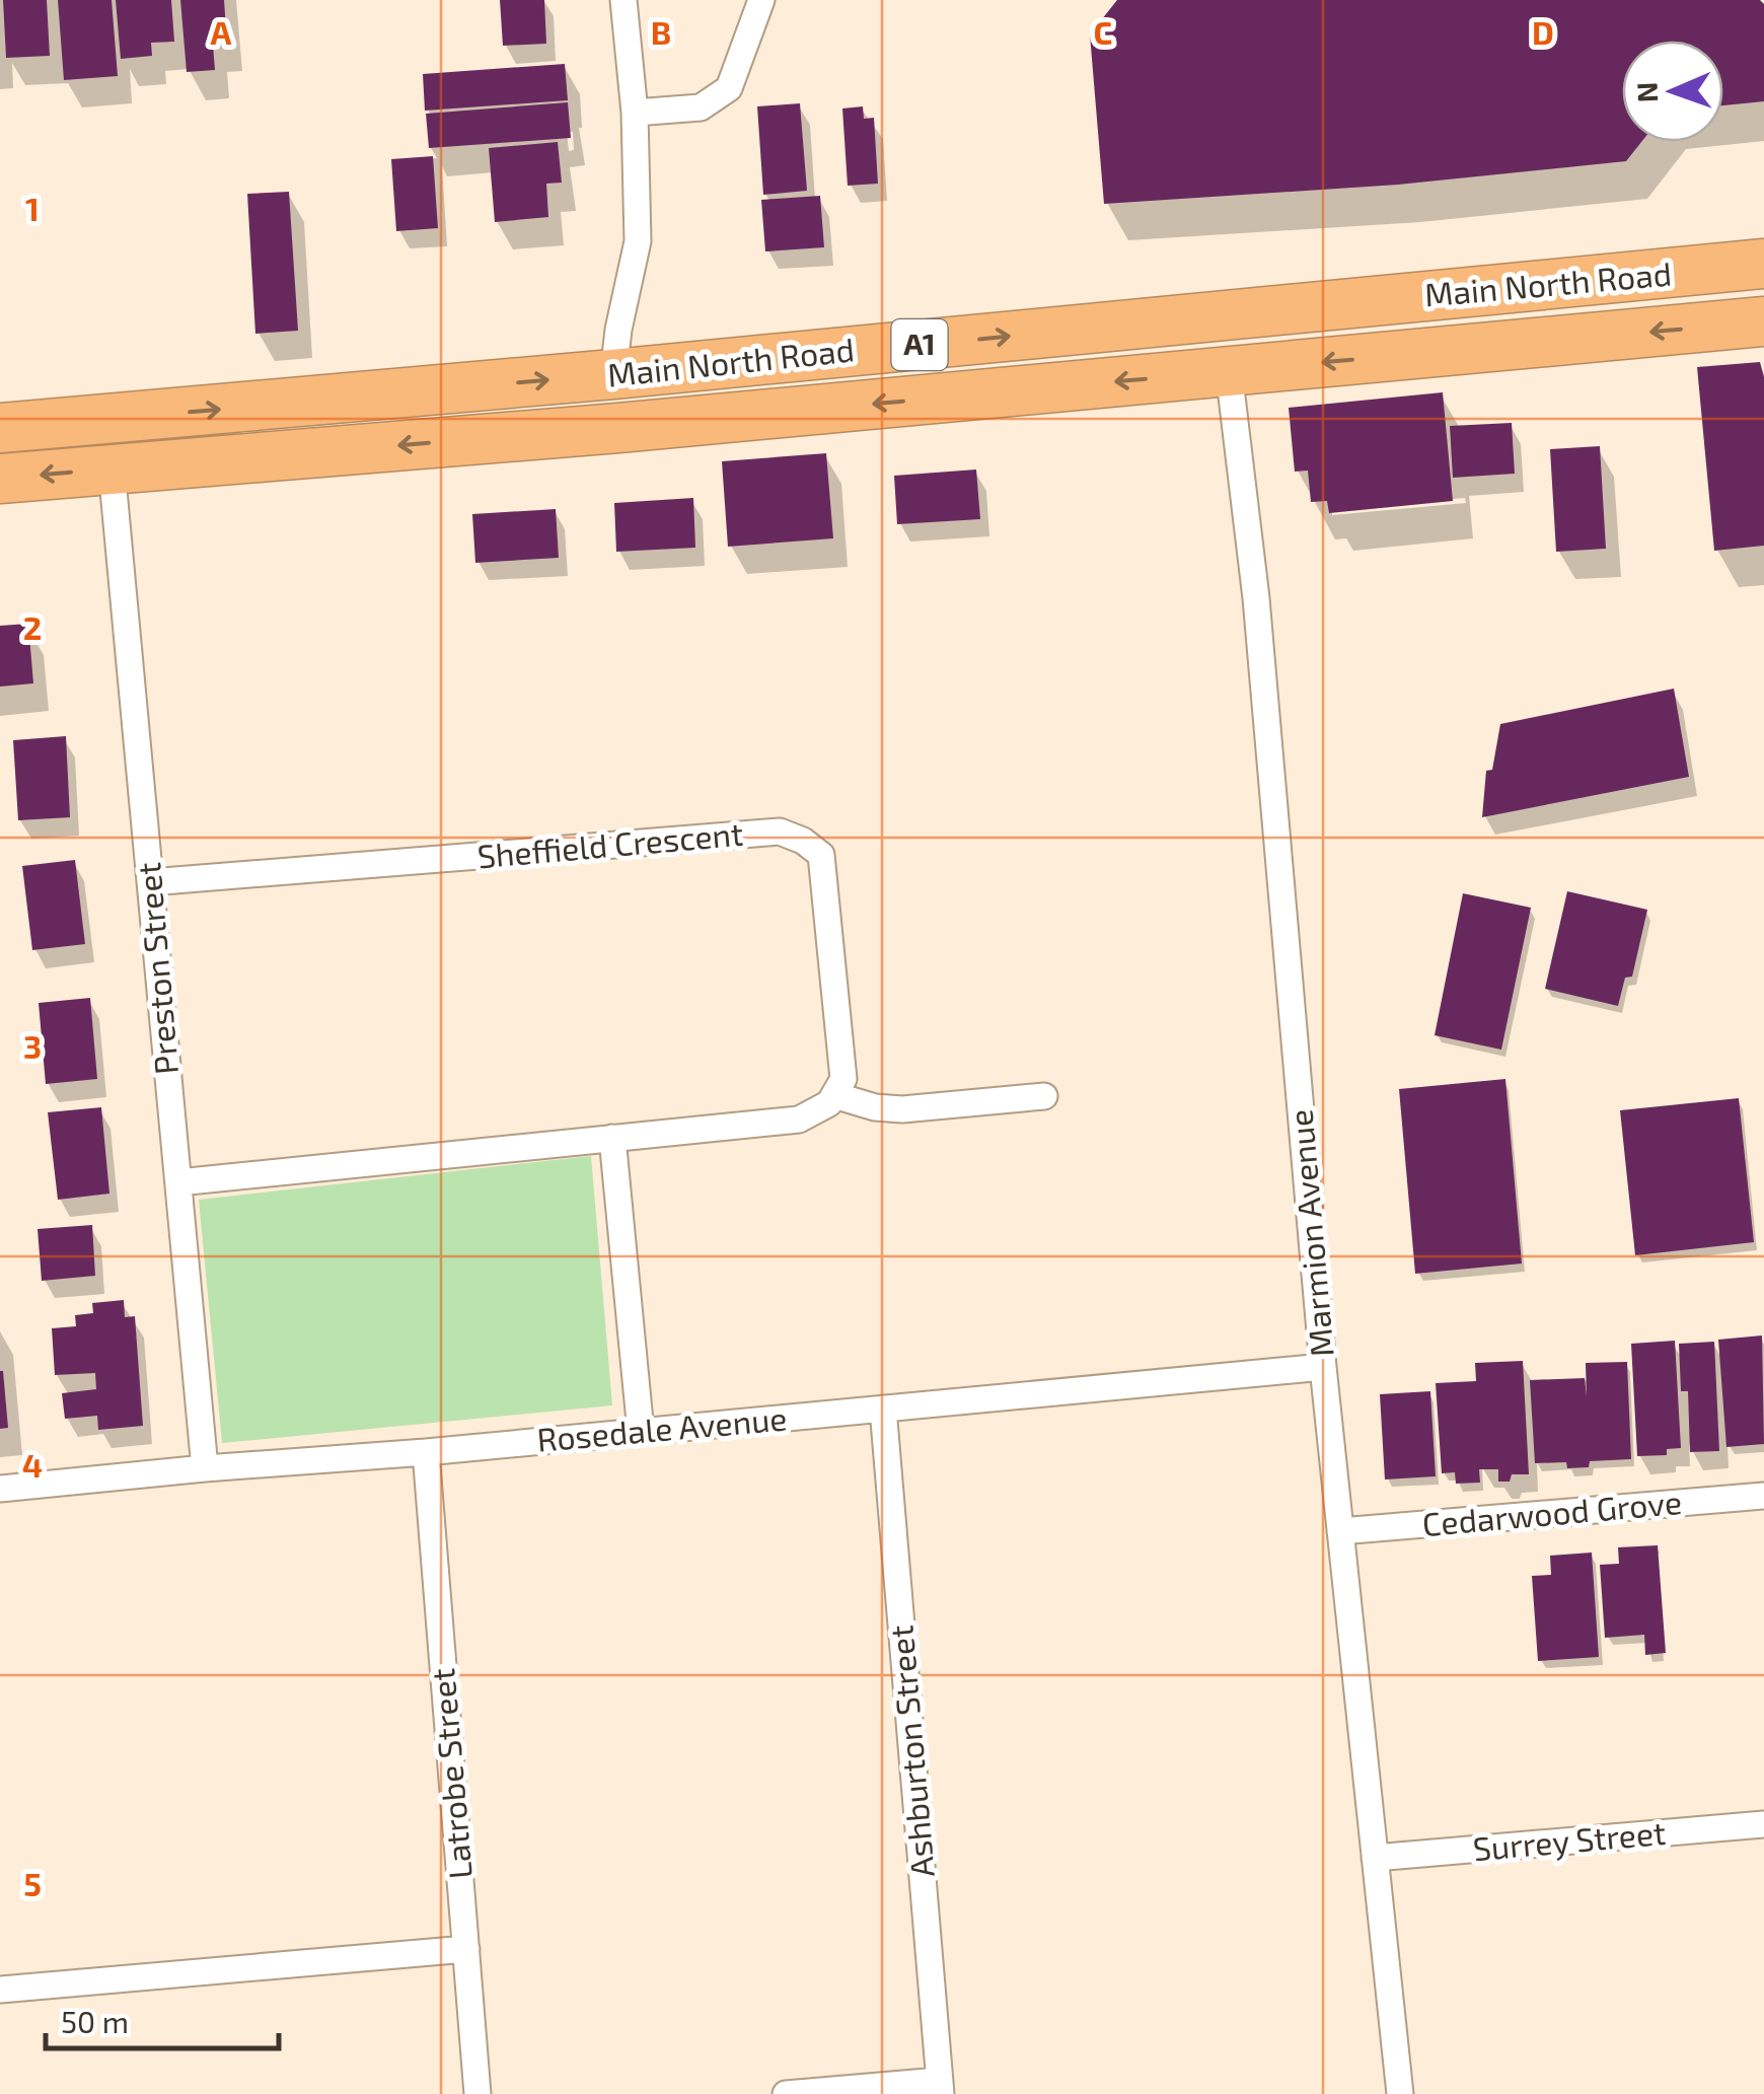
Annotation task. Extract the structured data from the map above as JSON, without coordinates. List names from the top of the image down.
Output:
{
  "streets": {
    "highway": ["Main North Road", "A1"],
    "street": [
      "Sheffield Crescent",
      "Preston Street",
      "Marmion Avenue",
      "Rosedale Avenue",
      "Cedarwood Grove",
      "Ashburton Street",
      "Latrobe Street",
      "Surrey Street"
    ]
  },
  "crossings": [
    ["Main North Road", "Preston Street"],
    ["Main North Road", "Marmion Avenue"],
    ["Sheffield Crescent", "Preston Street"],
    ["Preston Street", "Rosedale Avenue"],
    ["Marmion Avenue", "Rosedale Avenue"],
    ["Marmion Avenue", "Cedarwood Grove"],
    ["Marmion Avenue", "Surrey Street"],
    ["Rosedale Avenue", "Ashburton Street"],
    ["Rosedale Avenue", "Latrobe Street"]
  ],
  "scale_bar": "50 m",
  "north": "left",
  "grid": {
    "columns": [
      "A",
      "B",
      "C",
      "D"
    ],
    "rows": [
      "1",
      "2",
      "3",
      "4",
      "5"
    ]
  }
}
